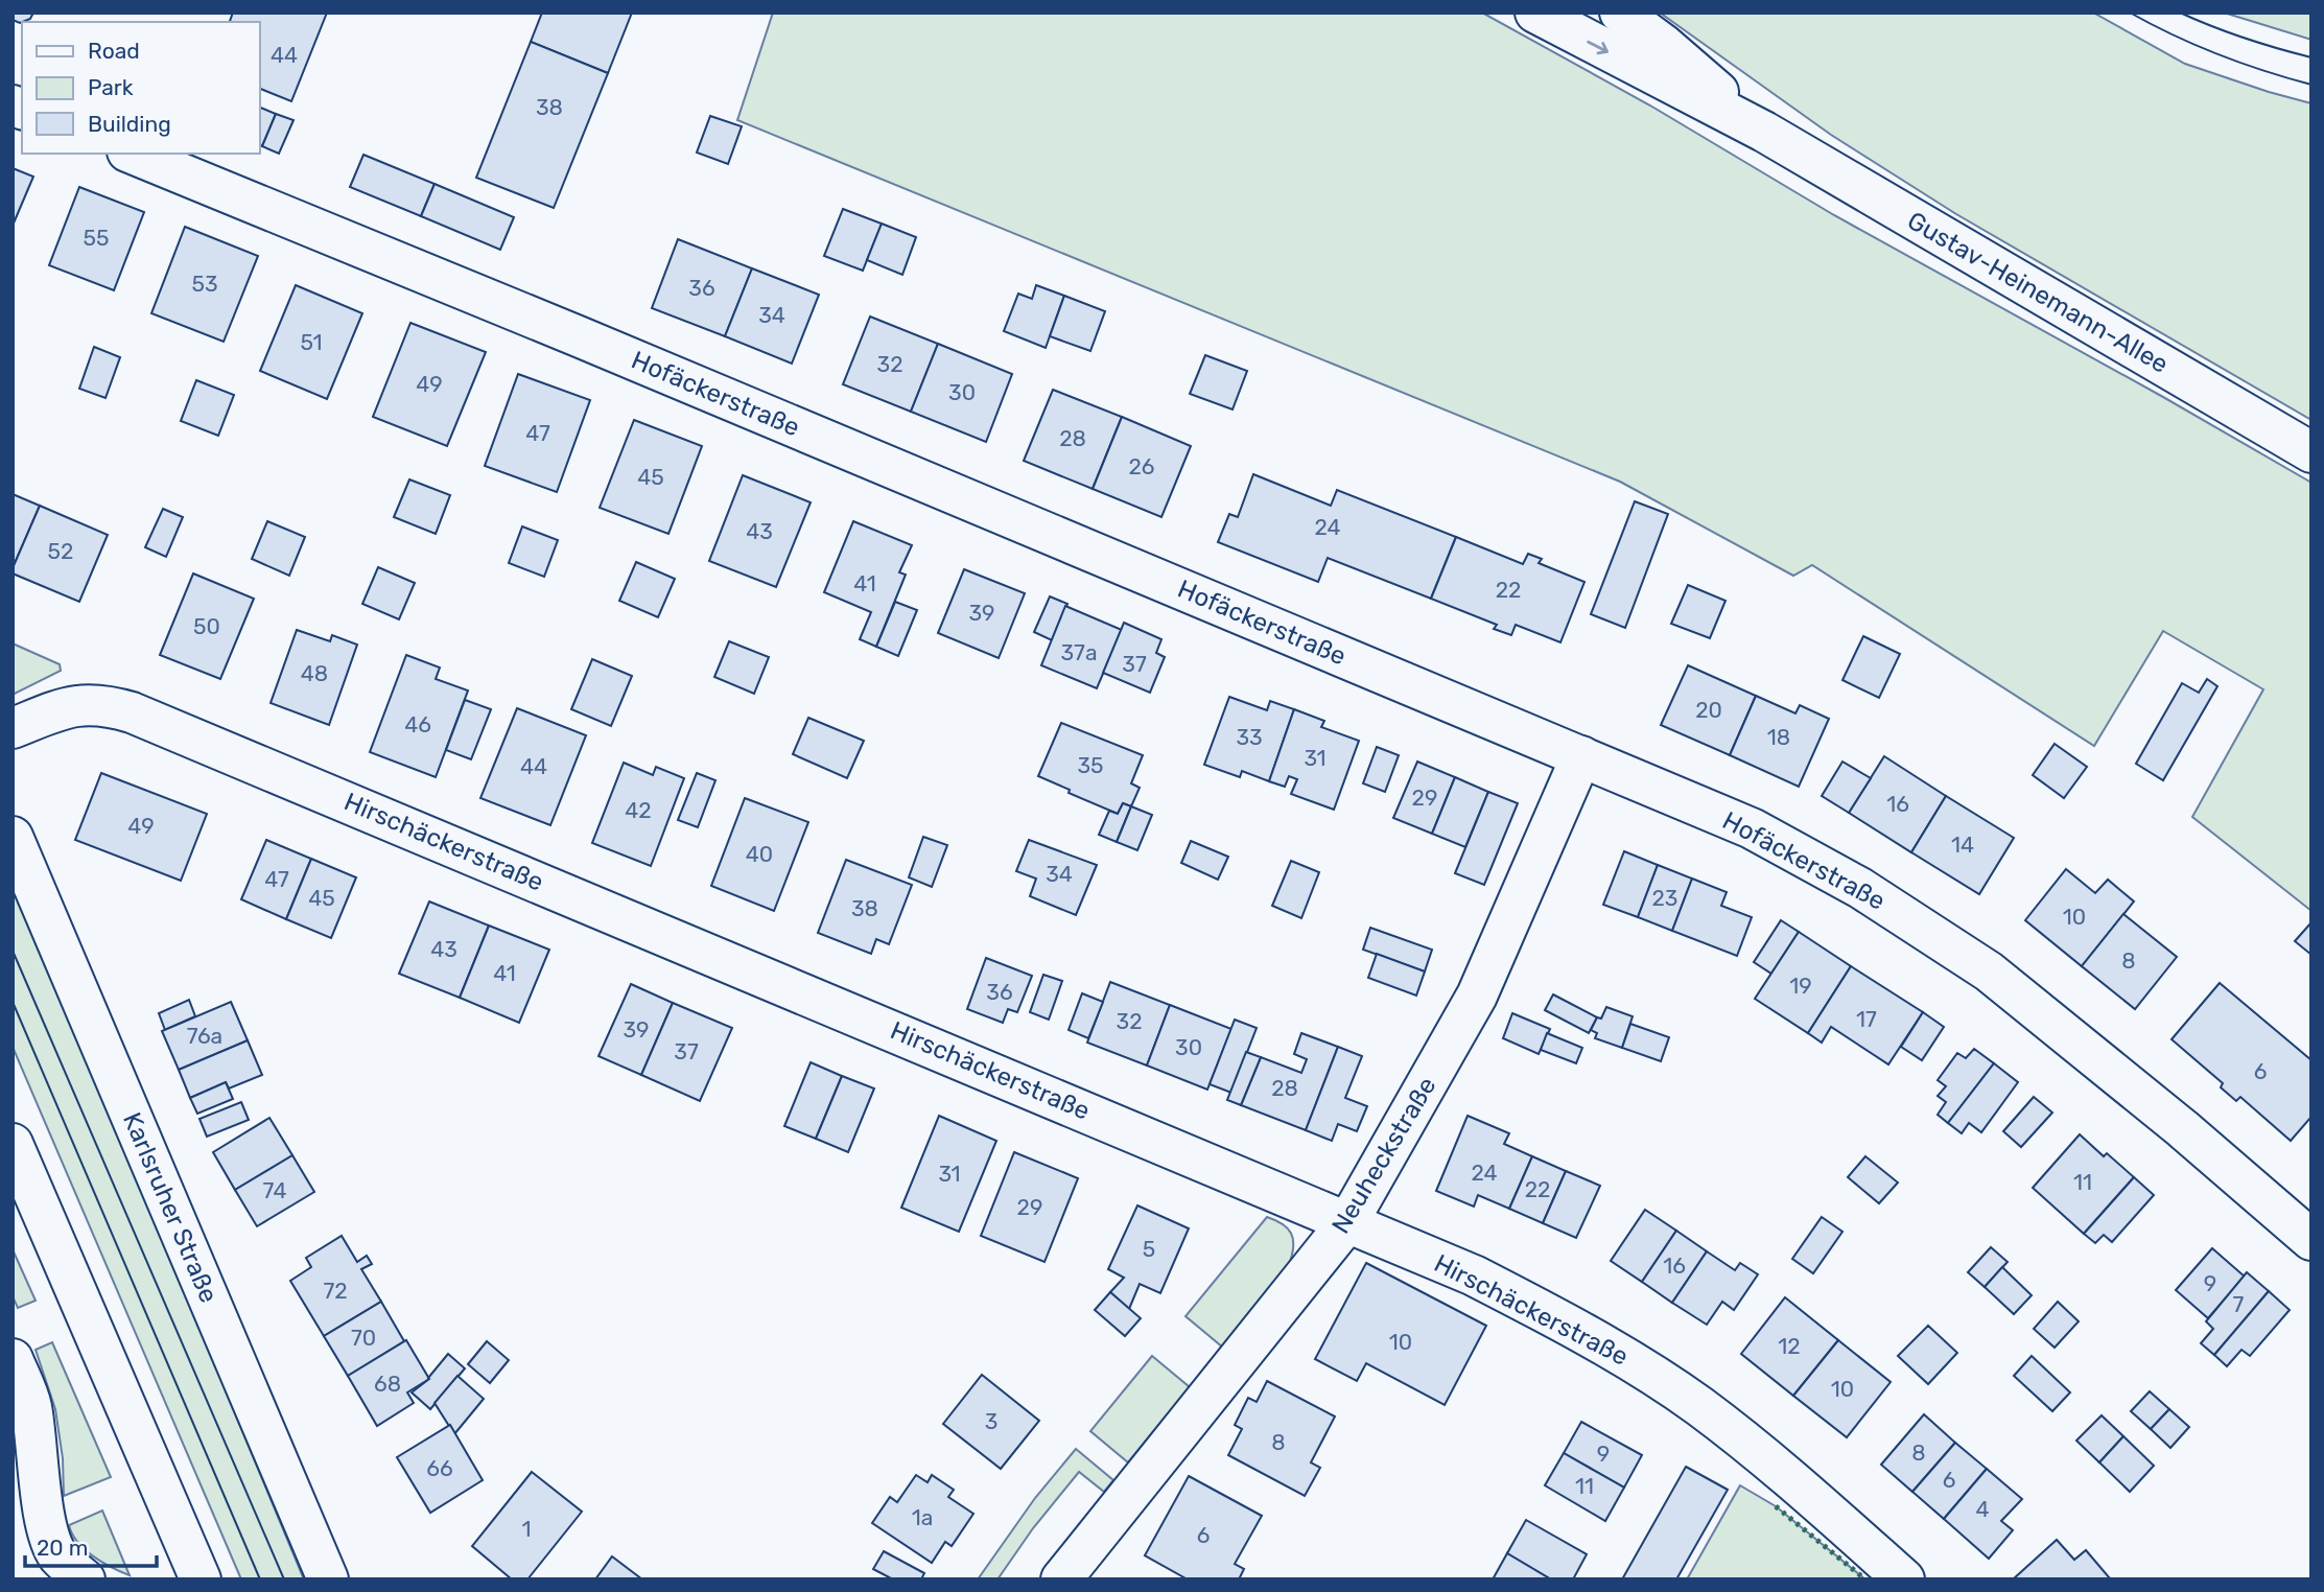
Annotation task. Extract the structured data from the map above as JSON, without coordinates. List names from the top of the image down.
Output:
{
  "streets": {
    "street": [
      "Gustav-Heinemann-Allee",
      "Hofäckerstraße",
      "Hirschäckerstraße",
      "Neuheckstraße",
      "Karlsruher Straße"
    ]
  },
  "crossings": [
    ["Hofäckerstraße", "Neuheckstraße"],
    ["Hirschäckerstraße", "Neuheckstraße"]
  ],
  "house_numbers": [
    "44",
    "38",
    "55",
    "53",
    "36",
    "34",
    "51",
    "32",
    "49",
    "30",
    "47",
    "28",
    "26",
    "45",
    "24",
    "43",
    "52",
    "41",
    "22",
    "39",
    "50",
    "37a",
    "37",
    "48",
    "20",
    "46",
    "33",
    "18",
    "31",
    "35",
    "44",
    "29",
    "16",
    "42",
    "49",
    "14",
    "40",
    "34",
    "47",
    "45",
    "23",
    "38",
    "10",
    "43",
    "8",
    "41",
    "19",
    "36",
    "17",
    "32",
    "39",
    "76a",
    "30",
    "37",
    "6",
    "28",
    "24",
    "31",
    "11",
    "22",
    "74",
    "29",
    "5",
    "16",
    "9",
    "72",
    "7",
    "70",
    "10",
    "12",
    "68",
    "10",
    "3",
    "8",
    "8",
    "9",
    "66",
    "6",
    "11",
    "4",
    "1a",
    "1",
    "6"
  ],
  "legend": ["Road", "Park", "Building"],
  "scale_bar": "20 m"
}
